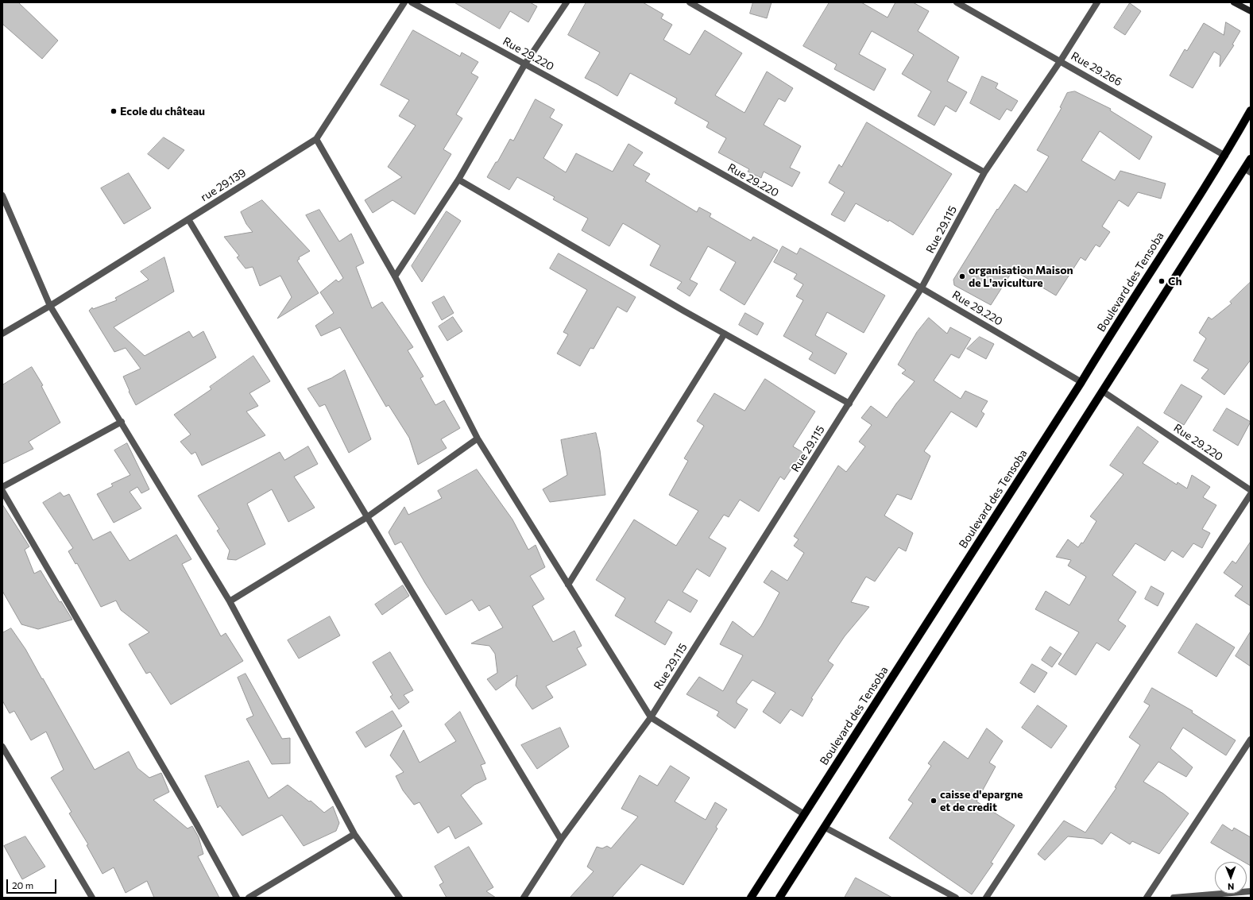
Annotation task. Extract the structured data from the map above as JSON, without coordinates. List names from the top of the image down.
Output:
{
  "streets": {
    "main road": ["Boulevard des Tensoba"],
    "street": [
      "Rue 29.220",
      "Rue 29.266",
      "rue 29.139",
      "Rue 29.115"
    ]
  },
  "crossings": [
    ["Rue 29.220", "Rue 29.115"],
    ["Rue 29.220", "Boulevard des Tensoba"],
    ["Rue 29.266", "Rue 29.115"],
    ["Rue 29.266", "Boulevard des Tensoba"]
  ],
  "places": [
    "Ecole du château",
    "organisation Maison de L'aviculture",
    "Ch",
    "caisse d'epargne et de credit"
  ],
  "scale_bar": "20 m",
  "north": "bottom"
}
